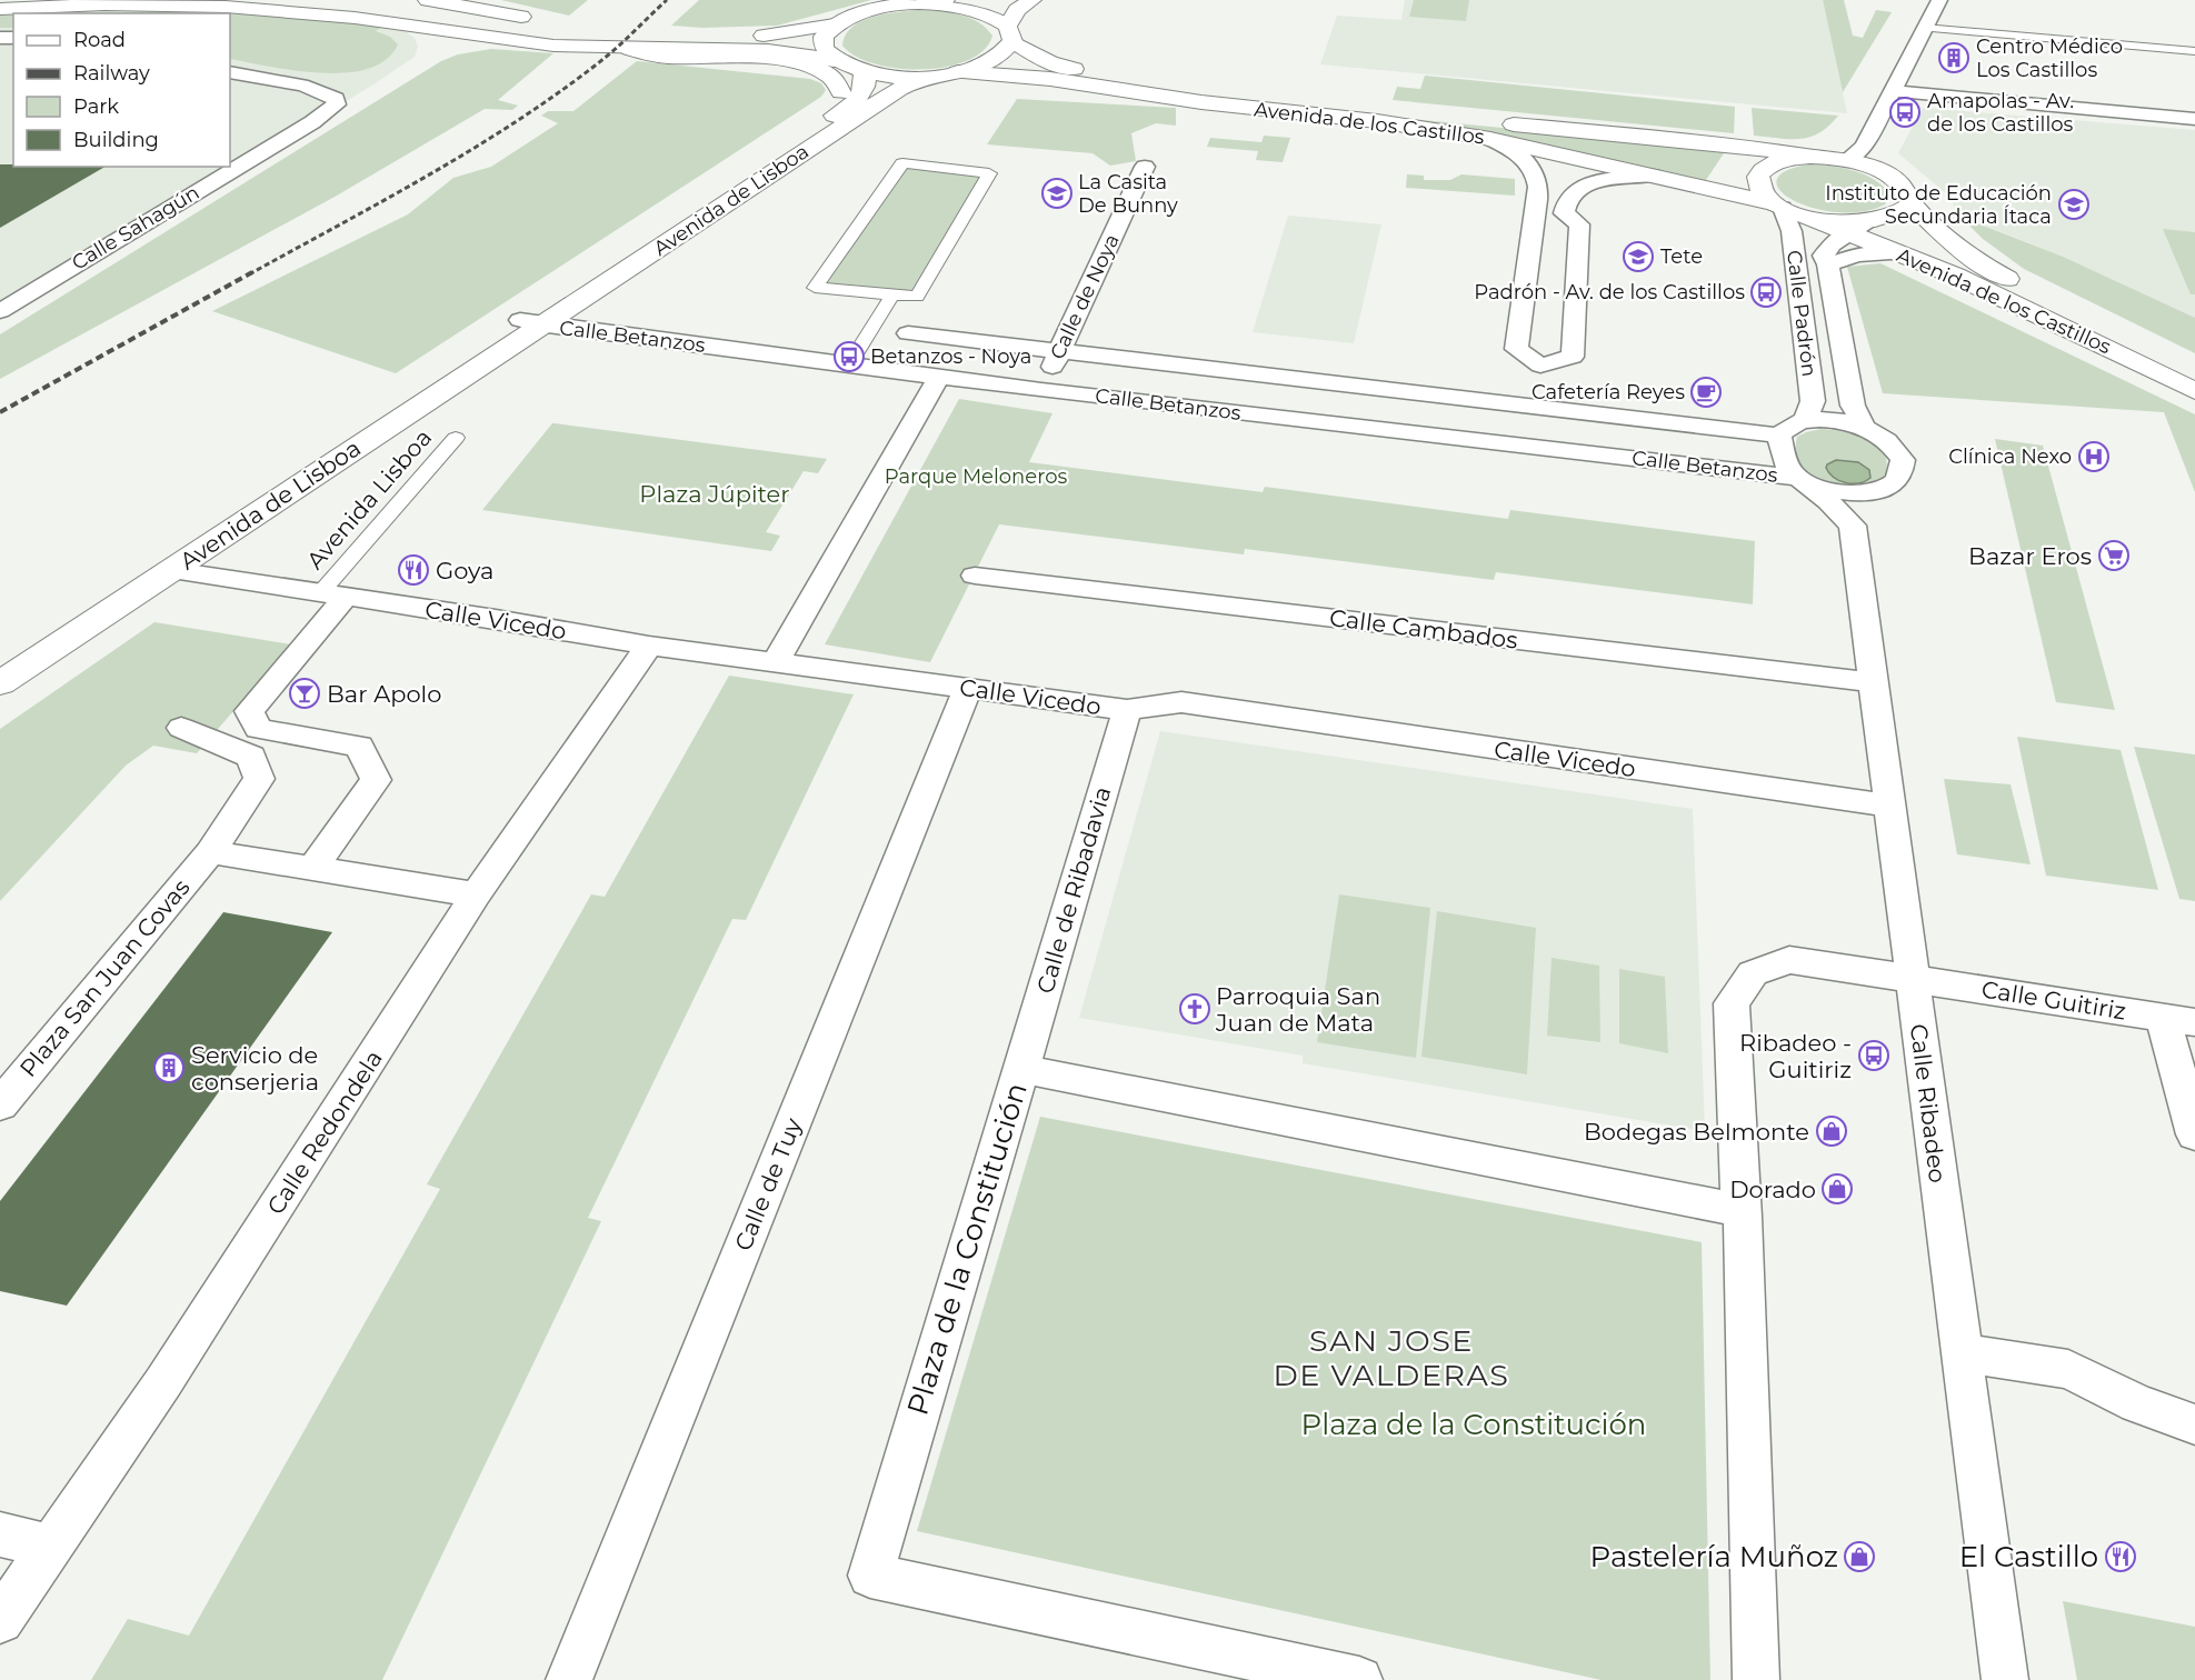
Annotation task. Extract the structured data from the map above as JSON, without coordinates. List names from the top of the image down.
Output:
{
  "streets": {
    "main road": ["Avenida de los Castillos", "Avenida de Lisboa"],
    "street": [
      "Calle Sahagún",
      "Calle de Noya",
      "Calle Padrón",
      "Calle Betanzos",
      "Avenida Lisboa",
      "Calle Vicedo",
      "Calle Cambados",
      "Calle de Ribadavia",
      "Plaza San Juan Covas",
      "Calle Guitiriz",
      "Calle Ribadeo",
      "Calle Redondela",
      "Calle de Tuy",
      "Plaza de la Constitución"
    ]
  },
  "crossings": [
    ["Avenida de los Castillos", "Calle Padrón"],
    ["Avenida de Lisboa", "Calle Betanzos"],
    ["Avenida de Lisboa", "Calle Vicedo"],
    ["Calle de Noya", "Calle Betanzos"],
    ["Avenida Lisboa", "Calle Vicedo"],
    ["Calle Vicedo", "Calle de Ribadavia"],
    ["Calle Vicedo", "Calle Ribadeo"],
    ["Calle Vicedo", "Calle Redondela"],
    ["Calle Vicedo", "Calle de Tuy"],
    ["Calle Cambados", "Calle Ribadeo"],
    ["Calle de Ribadavia", "Plaza de la Constitución"],
    ["Calle Guitiriz", "Calle Ribadeo"]
  ],
  "districts": ["SAN JOSE DE VALDERAS"],
  "parks": ["Parque Meloneros", "Plaza Júpiter", "Plaza de la Constitución"],
  "places": {
    "building": ["Centro Médico Los Castillos", "Servicio de conserjeria"],
    "bus stop": [
      "Amapolas - Av. de los Castillos",
      "Padrón - Av. de los Castillos",
      "Betanzos - Noya",
      "Ribadeo - Guitiriz"
    ],
    "school or university": ["La Casita De Bunny", "Instituto de Educación Secundaria Ítaca", "Tete"],
    "cafe": ["Cafetería Reyes"],
    "hospital": ["Clínica Nexo"],
    "supermarket": ["Bazar Eros"],
    "restaurant": ["Goya", "El Castillo"],
    "bar": ["Bar Apolo"],
    "church": ["Parroquia San Juan de Mata"],
    "shop": ["Bodegas Belmonte", "Dorado", "Pastelería Muñoz"]
  },
  "legend": [
    "Road",
    "Railway",
    "Park",
    "Building"
  ]
}
